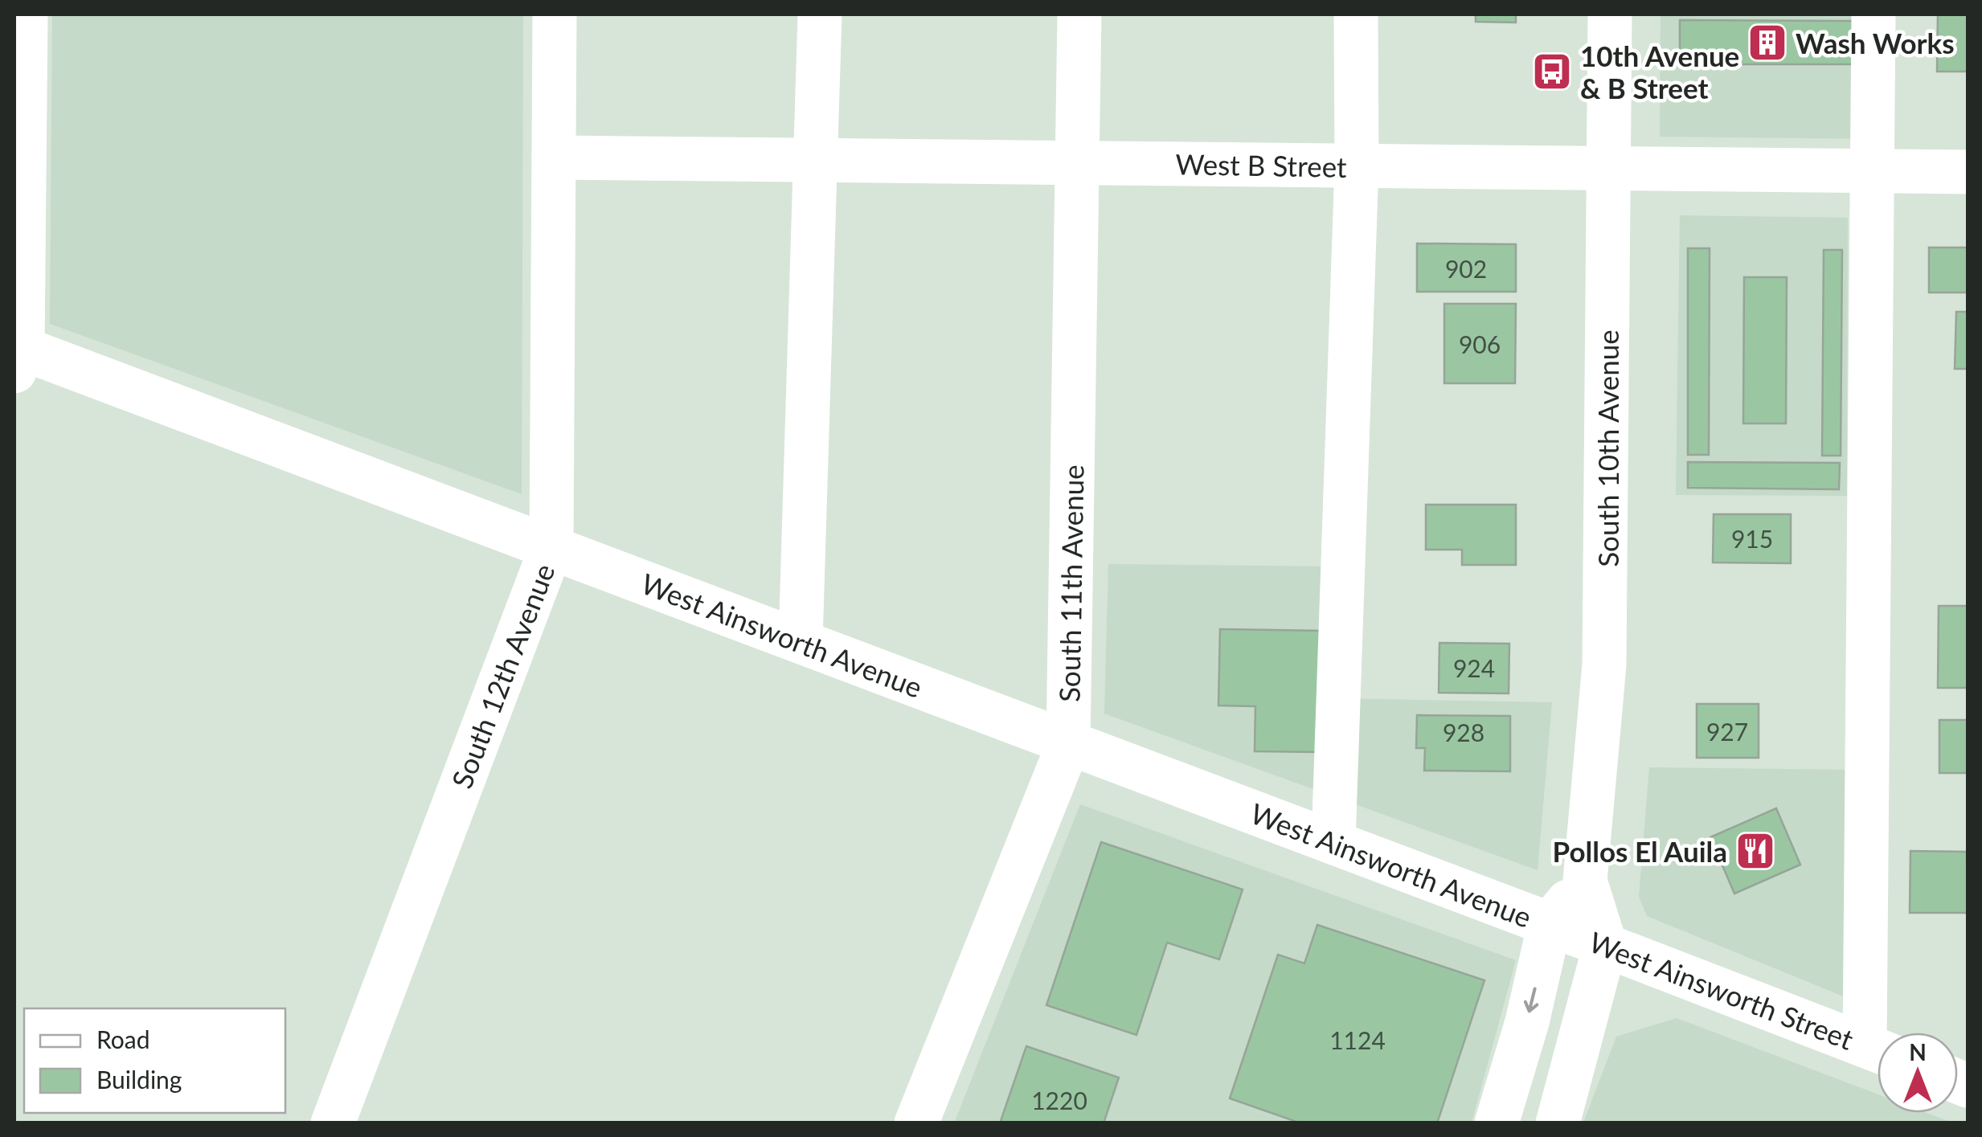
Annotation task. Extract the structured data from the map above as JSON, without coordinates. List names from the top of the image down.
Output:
{
  "streets": {
    "street": [
      "West B Street",
      "South 10th Avenue",
      "South 11th Avenue",
      "West Ainsworth Avenue",
      "South 12th Avenue",
      "West Ainsworth Street"
    ]
  },
  "crossings": [
    ["West B Street", "South 10th Avenue"],
    ["West B Street", "South 11th Avenue"],
    ["West B Street", "South 12th Avenue"],
    ["South 10th Avenue", "West Ainsworth Street"],
    ["South 11th Avenue", "West Ainsworth Avenue"],
    ["West Ainsworth Avenue", "South 12th Avenue"],
    ["West Ainsworth Avenue", "West Ainsworth Street"]
  ],
  "places": {
    "building": ["Wash Works"],
    "bus stop": ["10th Avenue & B Street"],
    "restaurant": ["Pollos El Auila"]
  },
  "house_numbers": [
    "902",
    "906",
    "915",
    "924",
    "927",
    "928",
    "1124",
    "1220"
  ],
  "legend": ["Road", "Building"],
  "north": "top"
}
